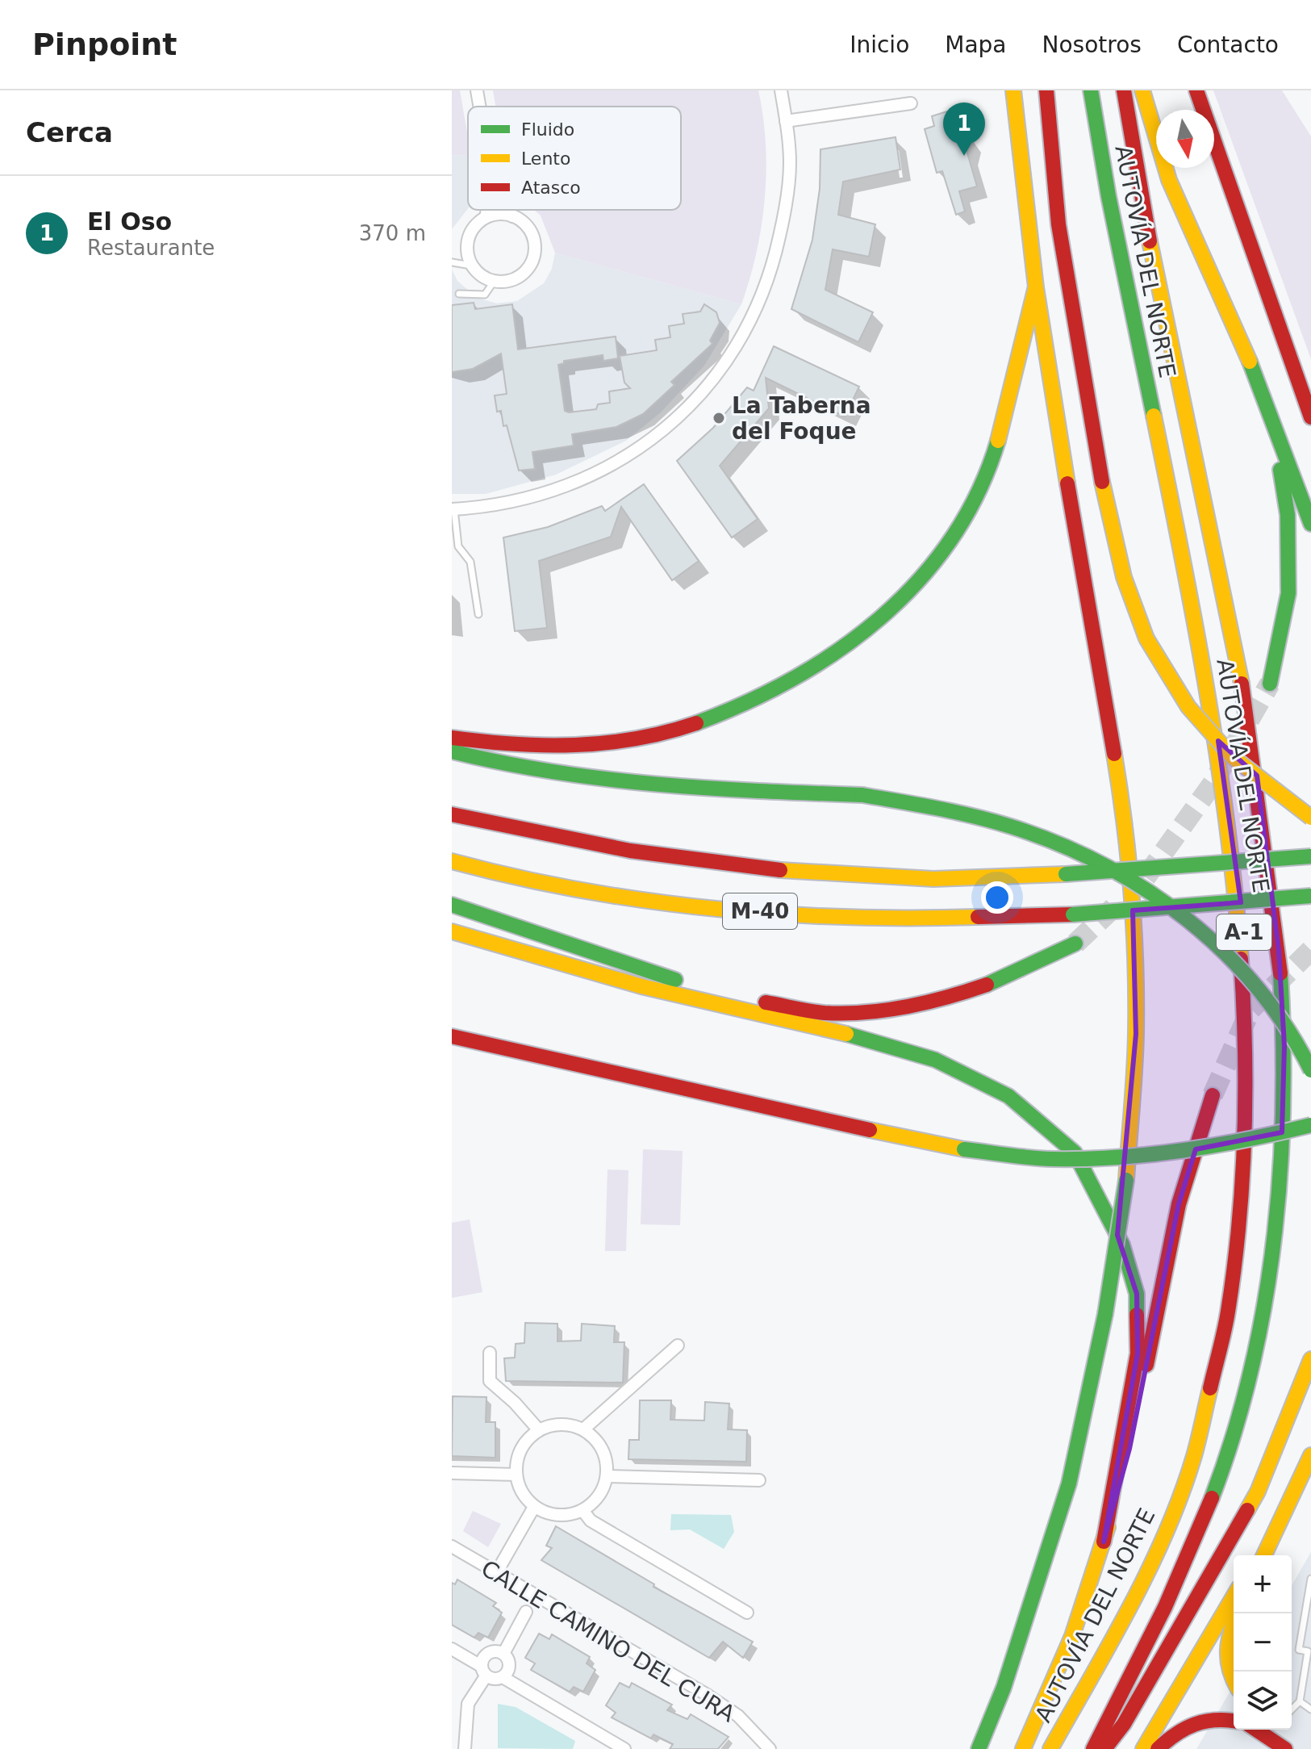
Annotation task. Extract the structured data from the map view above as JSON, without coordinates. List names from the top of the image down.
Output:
{
  "streets": {
    "highway": ["AUTOVÍA DEL NORTE", "M-40", "A-1"],
    "street": ["CALLE CAMINO DEL CURA"]
  },
  "places": ["La Taberna del Foque"],
  "legend": ["Fluido", "Lento", "Atasco"],
  "north": "bottom",
  "page": {
    "header": "Pinpoint",
    "nav": [
      "Inicio",
      "Mapa",
      "Nosotros",
      "Contacto"
    ],
    "heading": "Cerca",
    "pins": "1",
    "list": [
      {
        "mark": "1",
        "name": "El Oso",
        "note": "Restaurante",
        "value": "370 m"
      }
    ],
    "map_buttons": ["+", "−"]
  }
}
